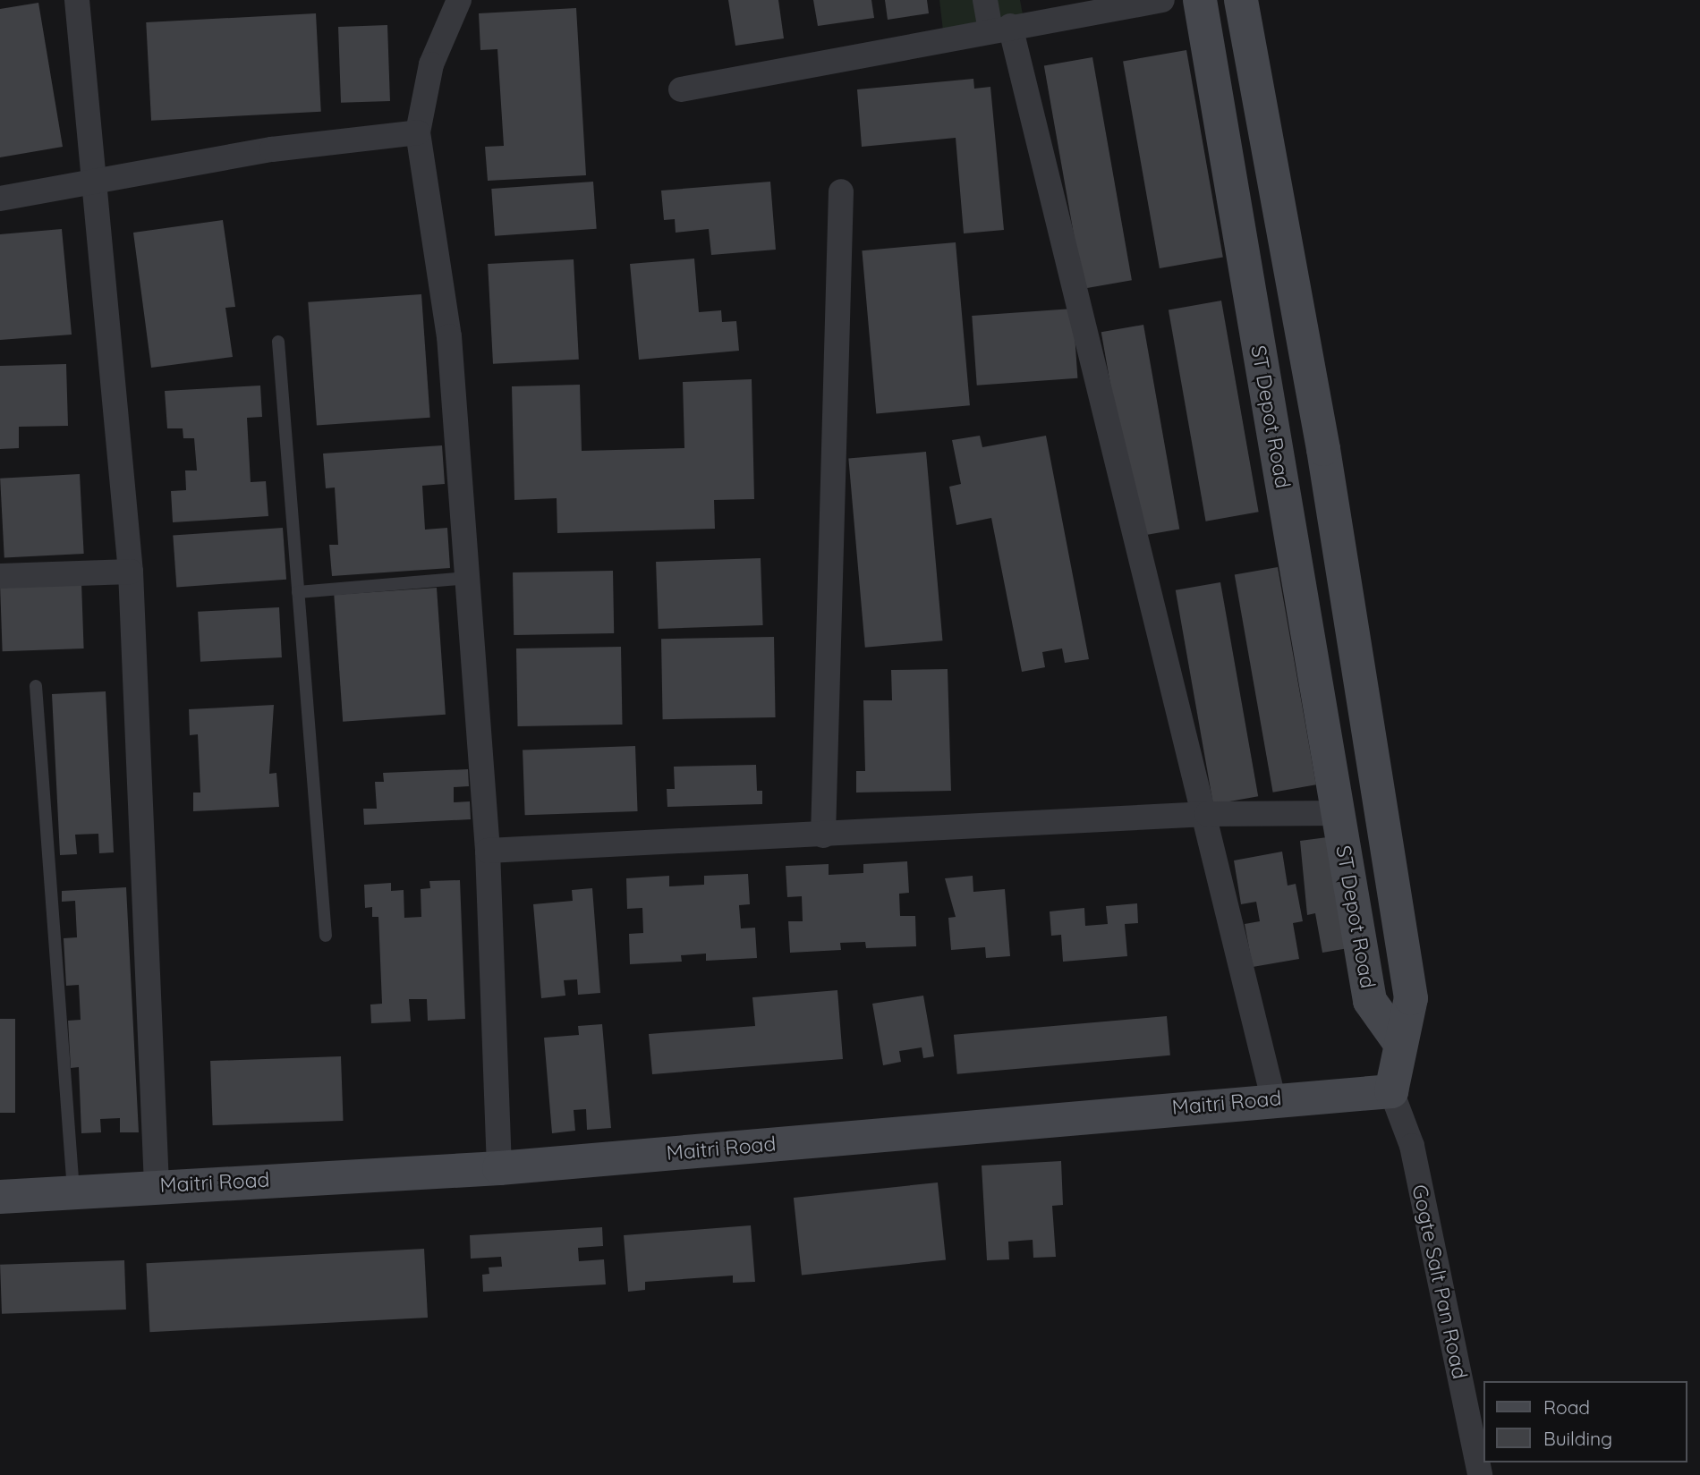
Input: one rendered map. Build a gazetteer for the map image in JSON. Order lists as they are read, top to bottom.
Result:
{
  "streets": {
    "street": ["ST Depot Road", "Maitri Road", "Gogte Salt Pan Road"]
  },
  "crossings": [
    ["Maitri Road", "Gogte Salt Pan Road"]
  ],
  "legend": ["Road", "Building"]
}
